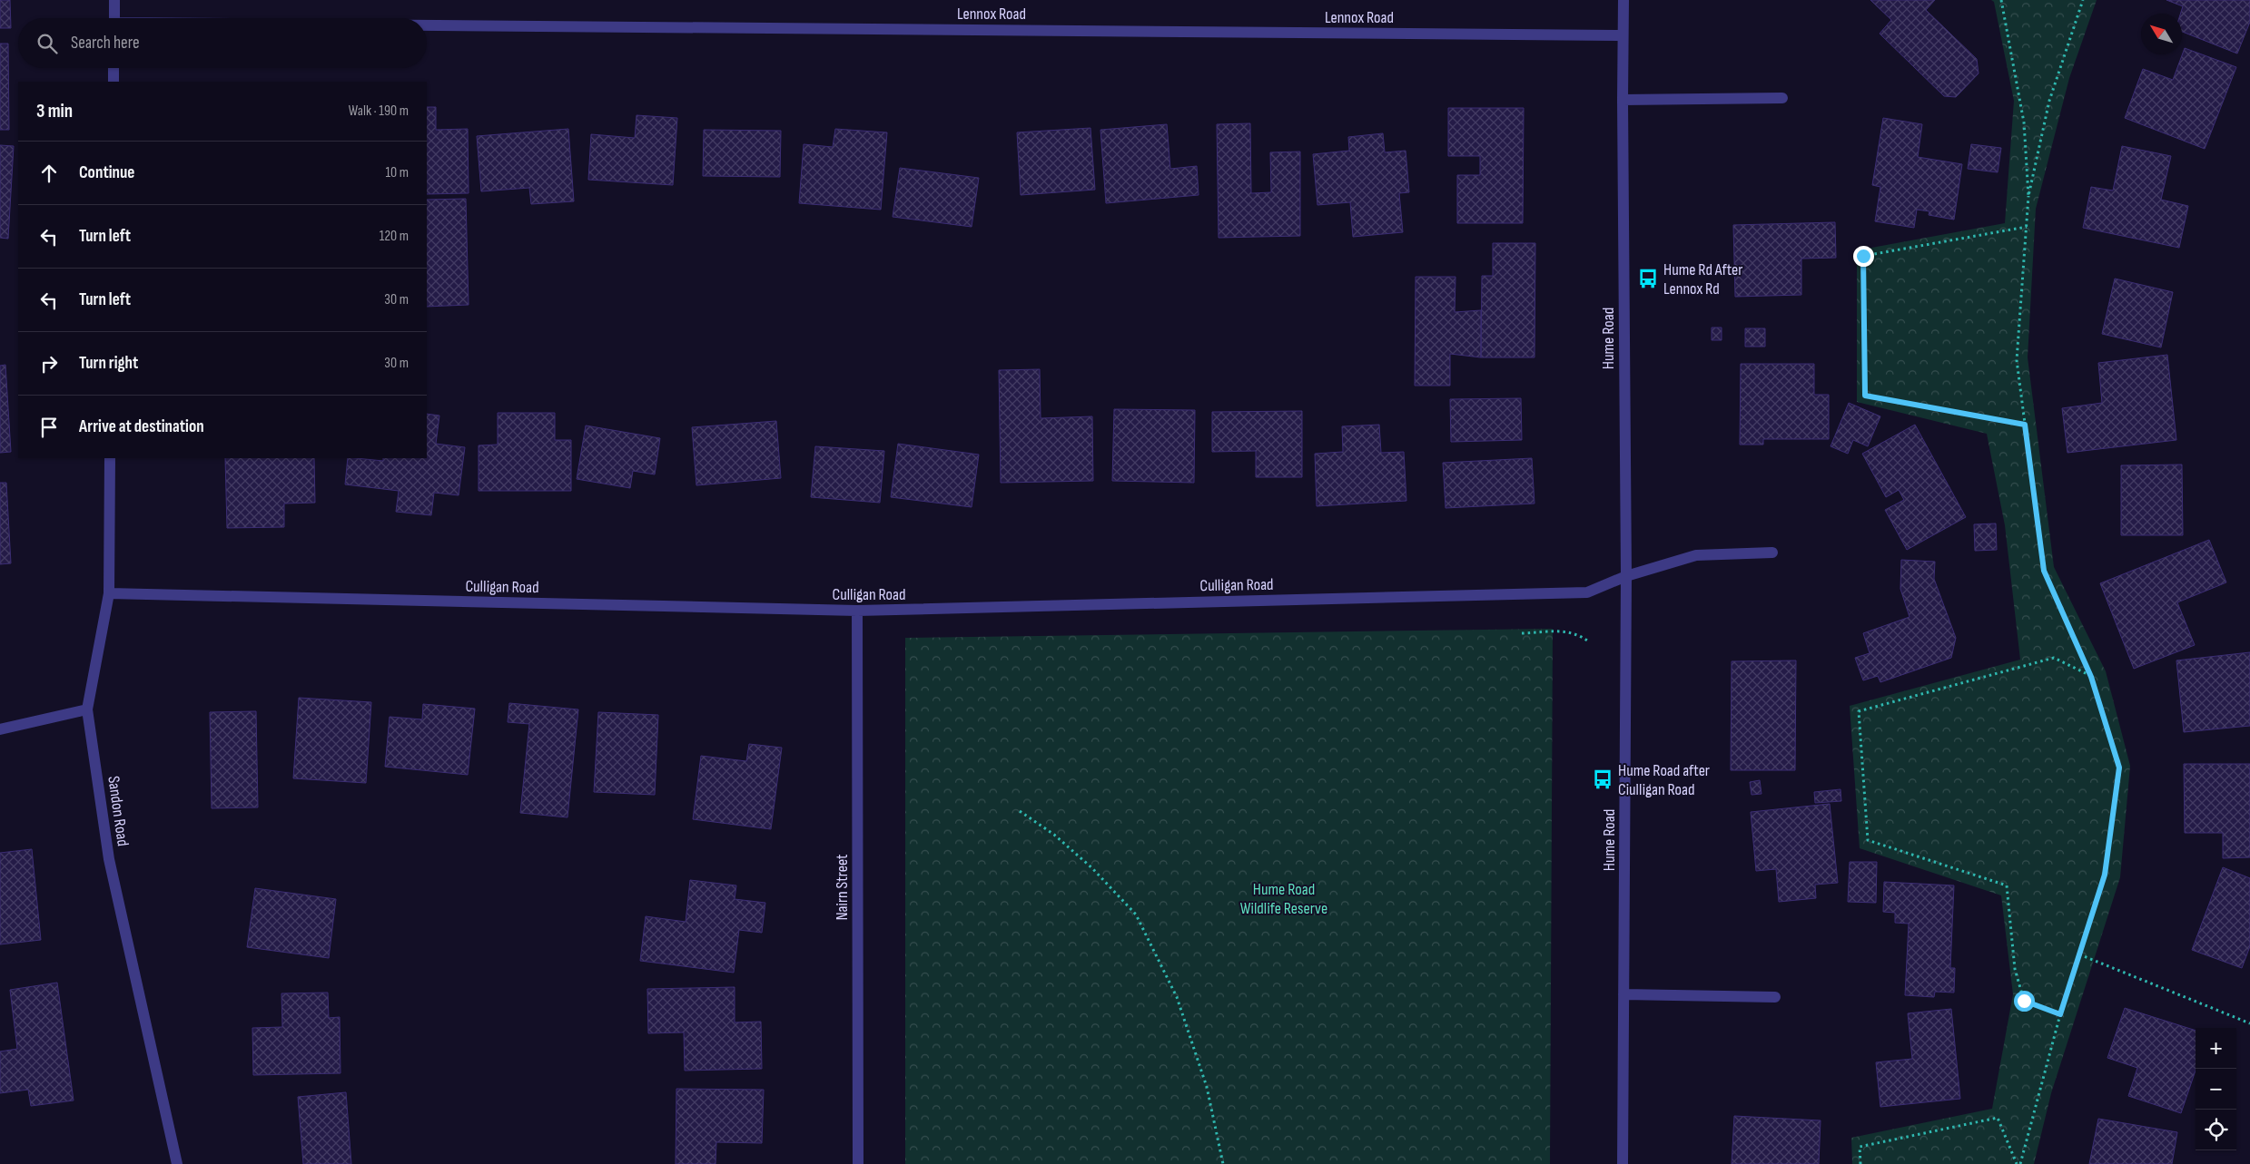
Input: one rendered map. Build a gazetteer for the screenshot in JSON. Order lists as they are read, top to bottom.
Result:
{
  "streets": {
    "street": [
      "Lennox Road",
      "Hume Road",
      "Culligan Road",
      "Sandon Road",
      "Nairn Street"
    ]
  },
  "crossings": [
    ["Lennox Road", "Hume Road"],
    ["Hume Road", "Culligan Road"],
    ["Culligan Road", "Sandon Road"],
    ["Culligan Road", "Nairn Street"]
  ],
  "parks": ["Hume Road Wildlife Reserve"],
  "places": {
    "bus stop": ["Hume Rd After Lennox Rd", "Hume Road after Ciulligan Road"]
  },
  "north": "top left",
  "page": {
    "search": "Search here",
    "heading": ["3 min", "Walk · 190 m"],
    "list": [
      ["Continue", "10 m"],
      ["Turn left", "120 m"],
      ["Turn left", "30 m"],
      ["Turn right", "30 m"],
      "Arrive at destination"
    ],
    "map_buttons": ["+", "−"]
  }
}
